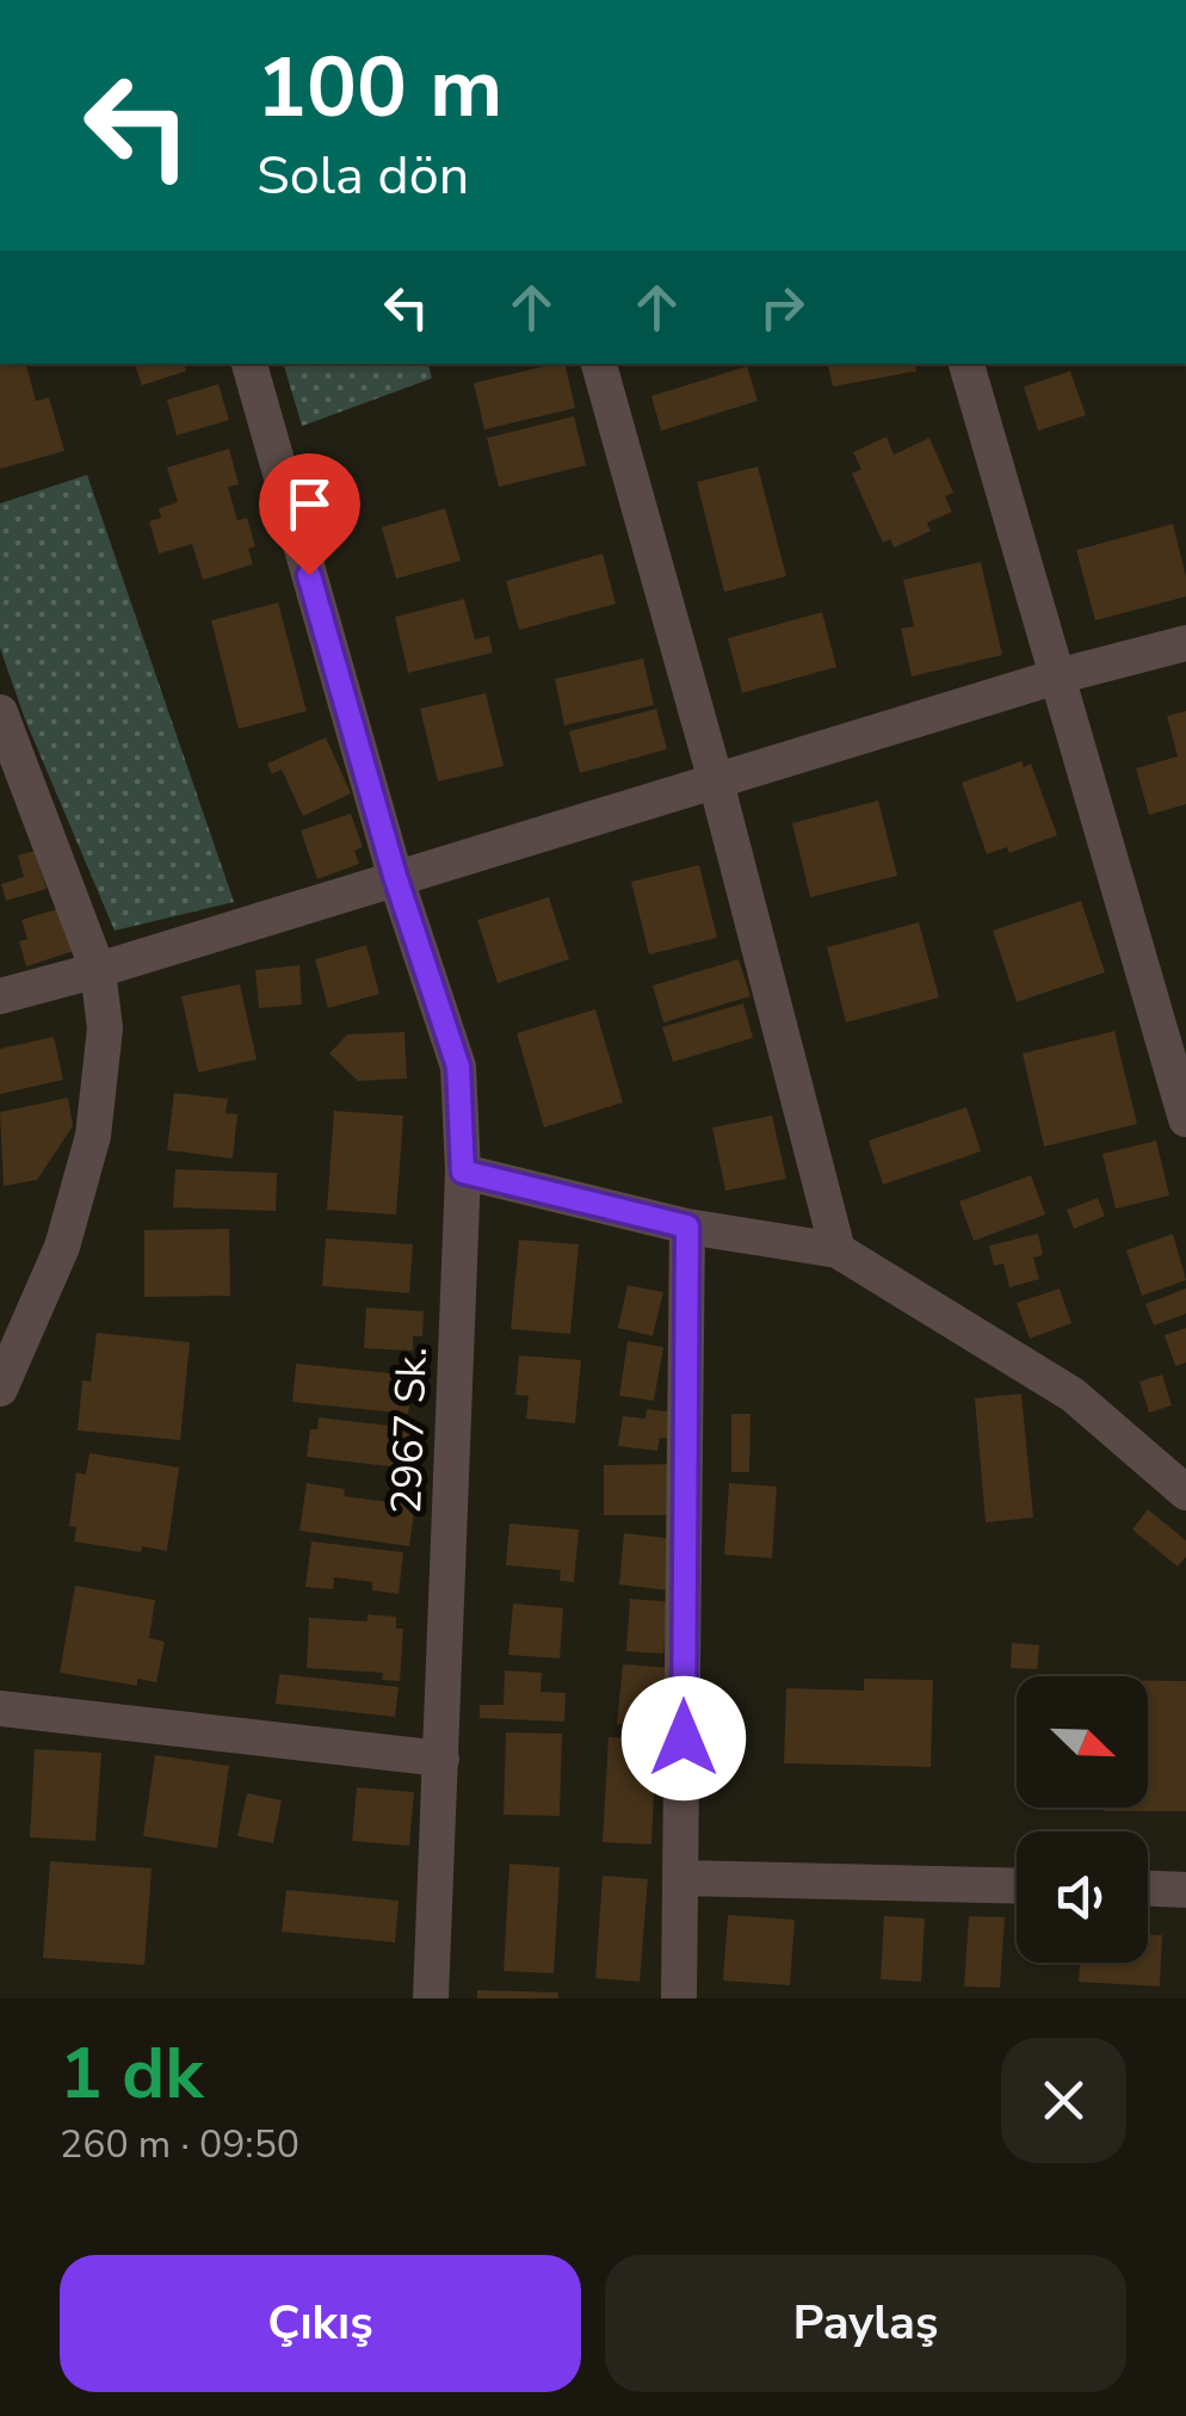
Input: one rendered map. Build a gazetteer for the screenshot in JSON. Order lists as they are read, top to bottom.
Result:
{
  "streets": {
    "street": ["2967 Sk."]
  },
  "north": "bottom right",
  "page": {
    "turn": ["100 m", "Sola dön"],
    "heading": ["1 dk", "260 m · 09:50"],
    "buttons": ["Çıkış", "Paylaş"]
  }
}
